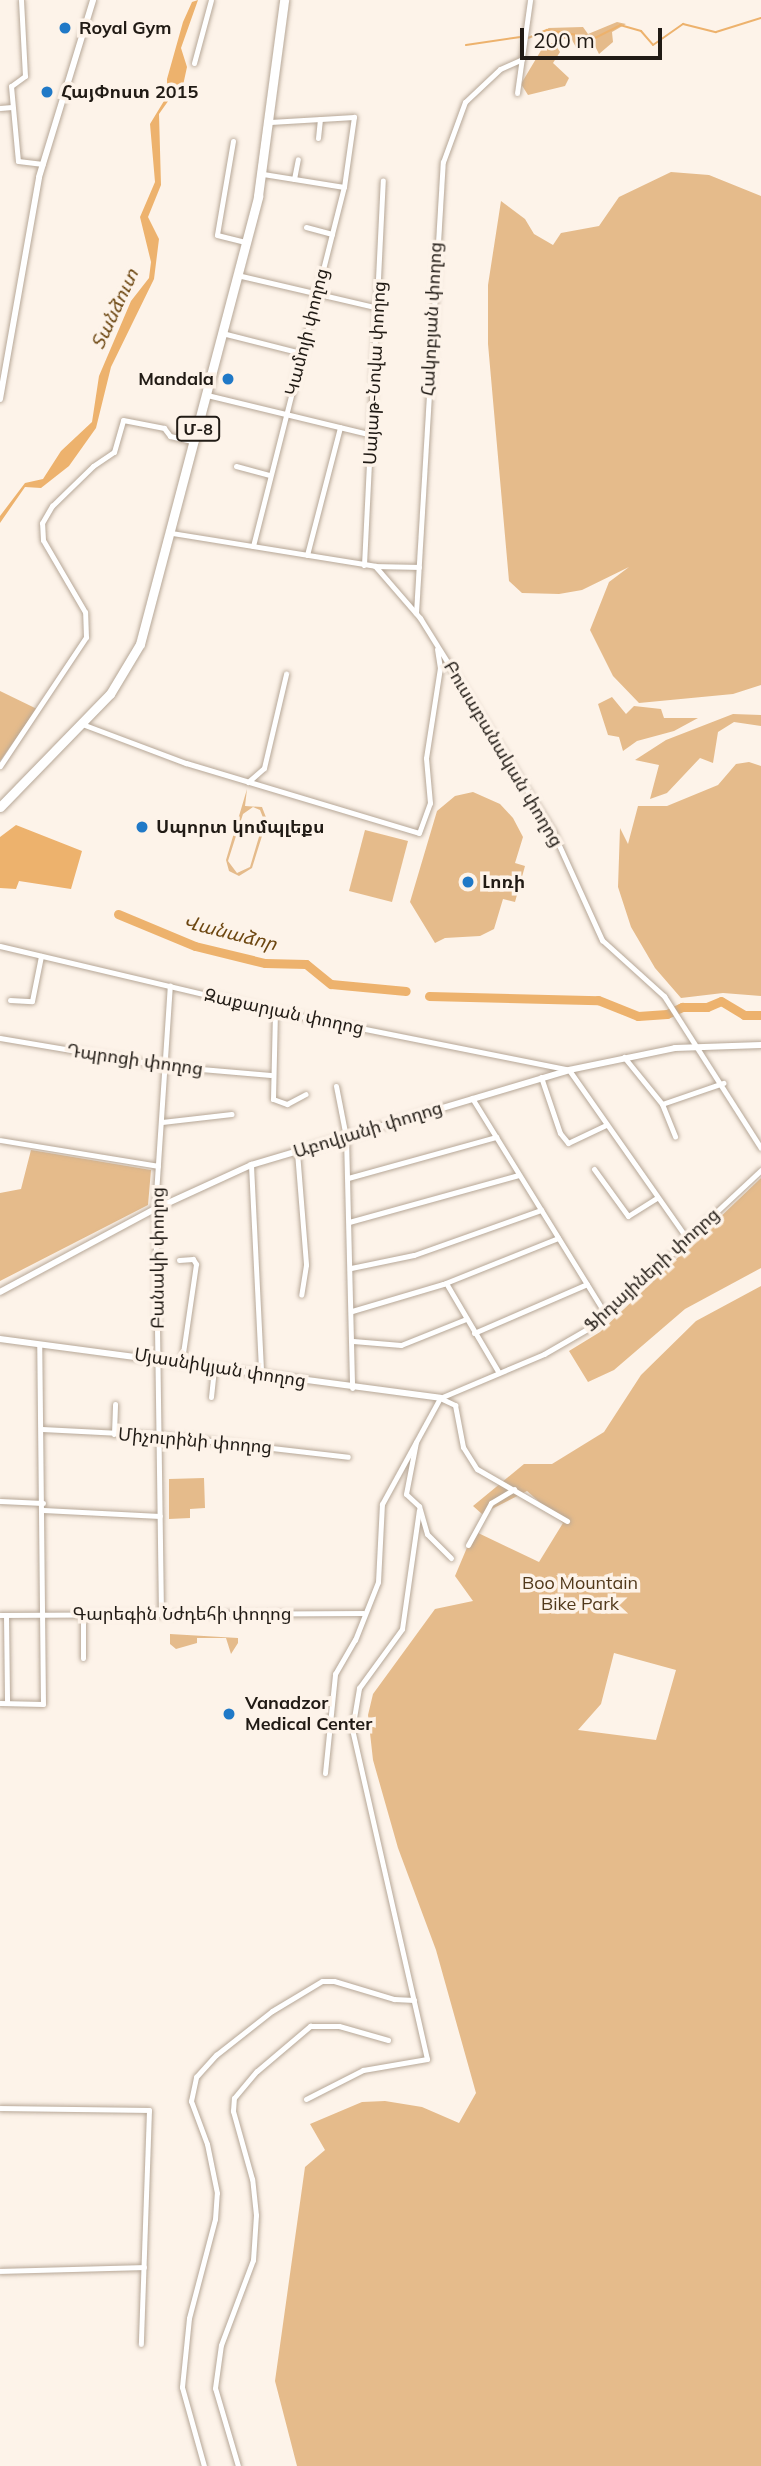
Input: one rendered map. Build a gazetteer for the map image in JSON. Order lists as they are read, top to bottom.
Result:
{
  "streets": {
    "highway": ["Մ-8"],
    "street": [
      "Հակոբյան փողոց",
      "Կամոյի փողոց",
      "Սայաթ-Նովա փողոց",
      "Բուսաբանական փողոց",
      "Զաքարյան փողոց",
      "Դպրոցի փողոց",
      "Աբովյանի փողոց",
      "Բանակի փողոց",
      "Ֆիդայիների փողոց",
      "Մյասնիկյան փողոց",
      "Միչուրինի փողոց",
      "Գարեգին Նժդեհի փողոց"
    ]
  },
  "crossings": [
    ["Հակոբյան փողոց", "Բուսաբանական փողոց"],
    ["Բուսաբանական փողոց", "Աբովյանի փողոց"],
    ["Զաքարյան փողոց", "Աբովյանի փողոց"],
    ["Զաքարյան փողոց", "Բանակի փողոց"],
    ["Դպրոցի փողոց", "Բանակի փողոց"],
    ["Աբովյանի փողոց", "Բանակի փողոց"],
    ["Բանակի փողոց", "Մյասնիկյան փողոց"],
    ["Բանակի փողոց", "Միչուրինի փողոց"],
    ["Բանակի փողոց", "Գարեգին Նժդեհի փողոց"],
    ["Ֆիդայիների փողոց", "Մյասնիկյան փողոց"]
  ],
  "water": ["Տանձուտ", "Վանաձոր"],
  "parks": ["Boo Mountain Bike Park"],
  "places": [
    "Royal Gym",
    "ՀայՓոստ 2015",
    "Mandala",
    "Սպորտ կոմպլեքս",
    "Լոռի",
    "Vanadzor Medical Center"
  ],
  "scale_bar": "200 m"
}
